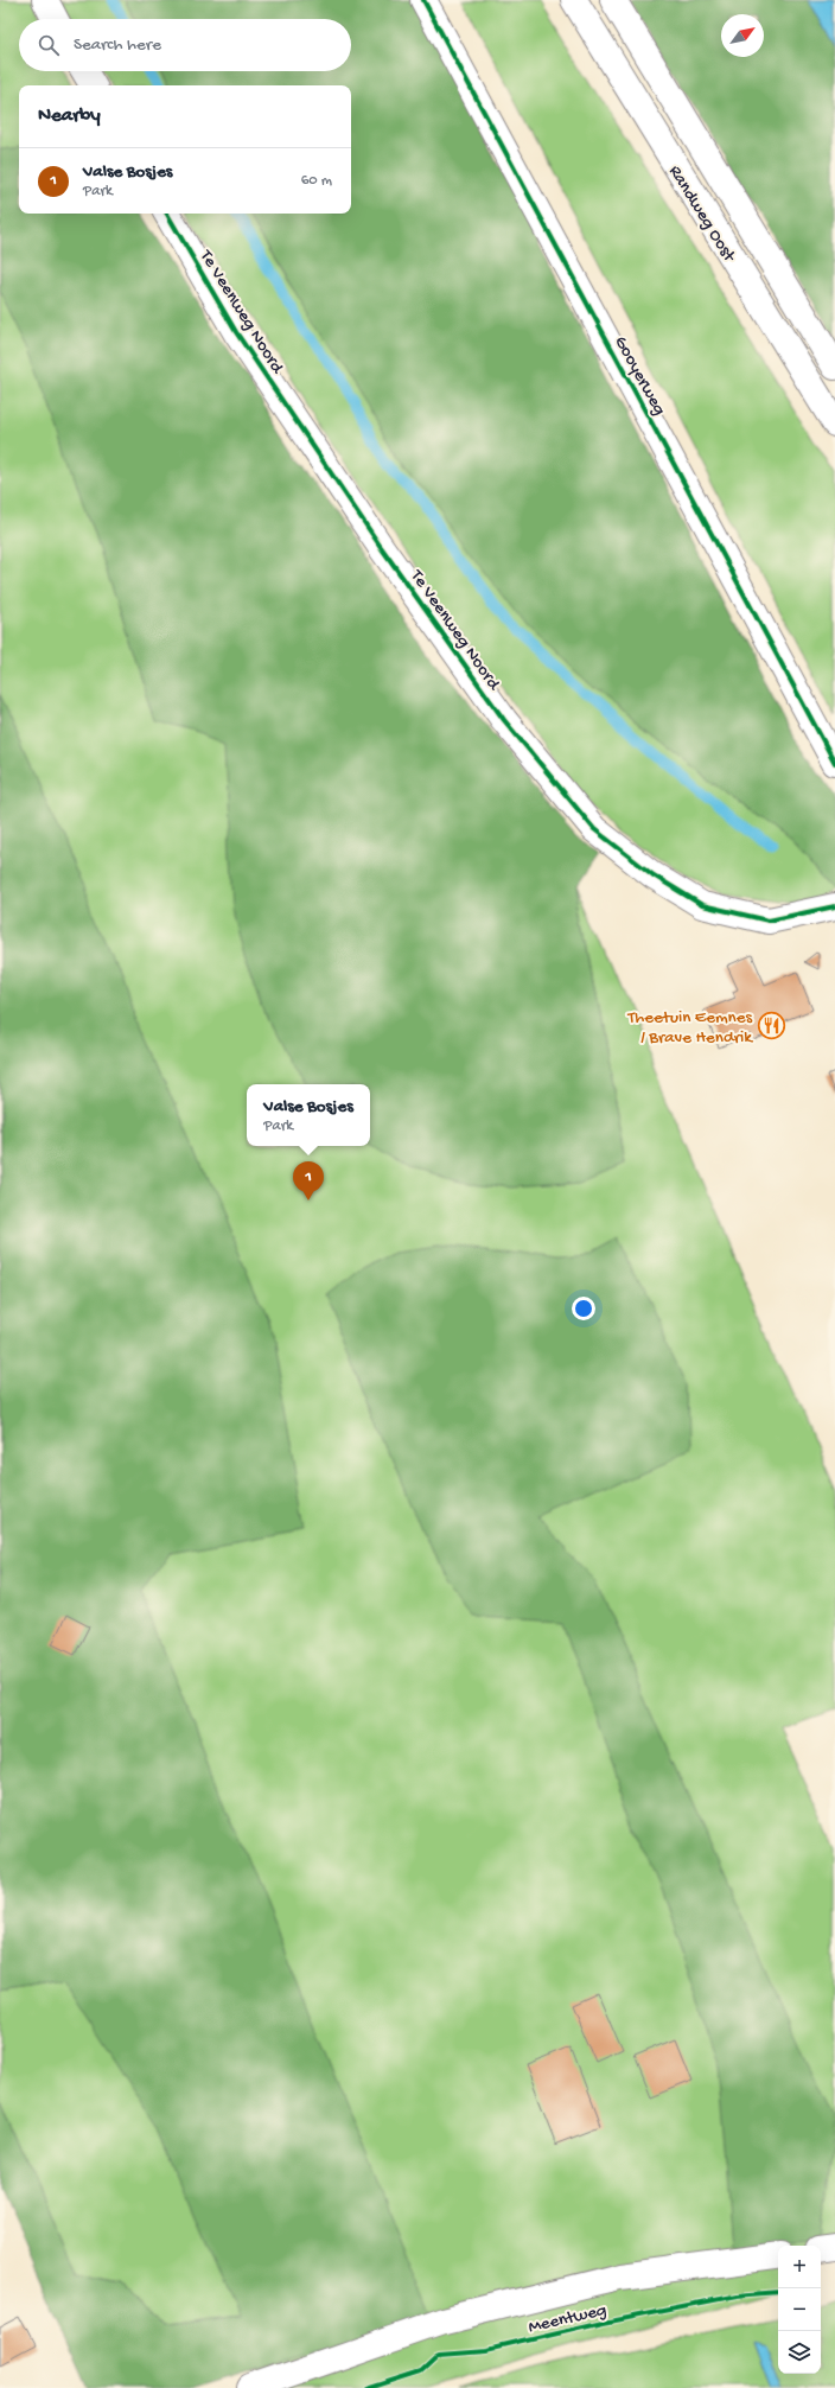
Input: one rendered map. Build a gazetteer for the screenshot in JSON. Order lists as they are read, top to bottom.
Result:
{
  "streets": {
    "street": [
      "Randweg Oost",
      "Te Veenweg Noord",
      "Gooyerweg",
      "Meentweg"
    ]
  },
  "places": {
    "restaurant": ["Theetuin Eemnes / Brave Hendrik"]
  },
  "north": "top right",
  "page": {
    "search": "Search here",
    "heading": "Nearby",
    "list": [
      {
        "mark": "1",
        "name": "Valse Bosjes",
        "note": "Park",
        "value": "60 m"
      }
    ],
    "popup": ["Valse Bosjes", "Park"],
    "pins": "1",
    "map_buttons": ["+", "−"]
  }
}
